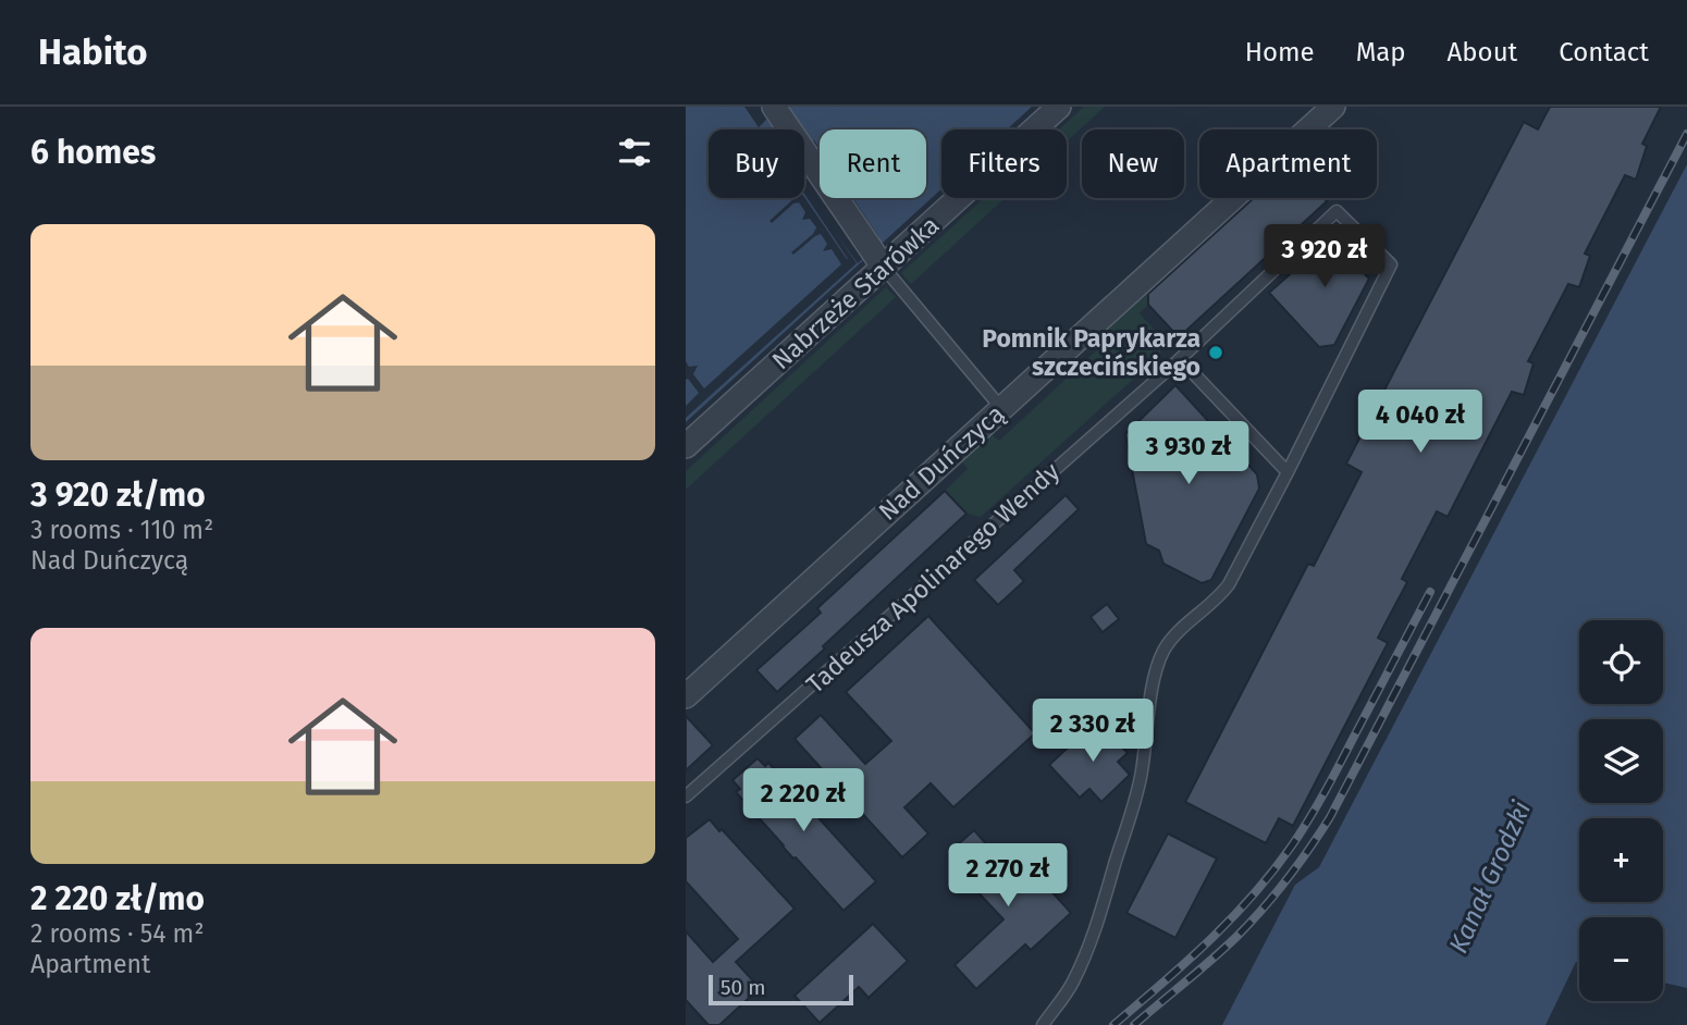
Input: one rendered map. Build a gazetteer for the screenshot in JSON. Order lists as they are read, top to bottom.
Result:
{
  "streets": {
    "street": ["Nabrzeże Starówka", "Nad Duńczycą"],
    "lane": ["Tadeusza Apolinarego Wendy"]
  },
  "water": ["Kanał Grodzki"],
  "places": ["Pomnik Paprykarza szczecińskiego"],
  "scale_bar": "50 m",
  "page": {
    "header": "Habito",
    "nav": [
      "Home",
      "Map",
      "About",
      "Contact"
    ],
    "heading": "6 homes",
    "chip": [
      "Buy",
      "Rent",
      "Filters",
      "New",
      "Apartment"
    ],
    "list": [
      {
        "name": "3 920 zł/mo",
        "note": "3 rooms · 110 m² · Nad Duńczycą"
      },
      {
        "name": "2 220 zł/mo",
        "note": "2 rooms · 54 m² · Apartment"
      }
    ],
    "price": [
      "3 920 zł",
      "4 040 zł",
      "3 930 zł",
      "2 330 zł",
      "2 220 zł",
      "2 270 zł"
    ],
    "map_buttons": ["+", "−"],
    "scale": "50 m"
  }
}
